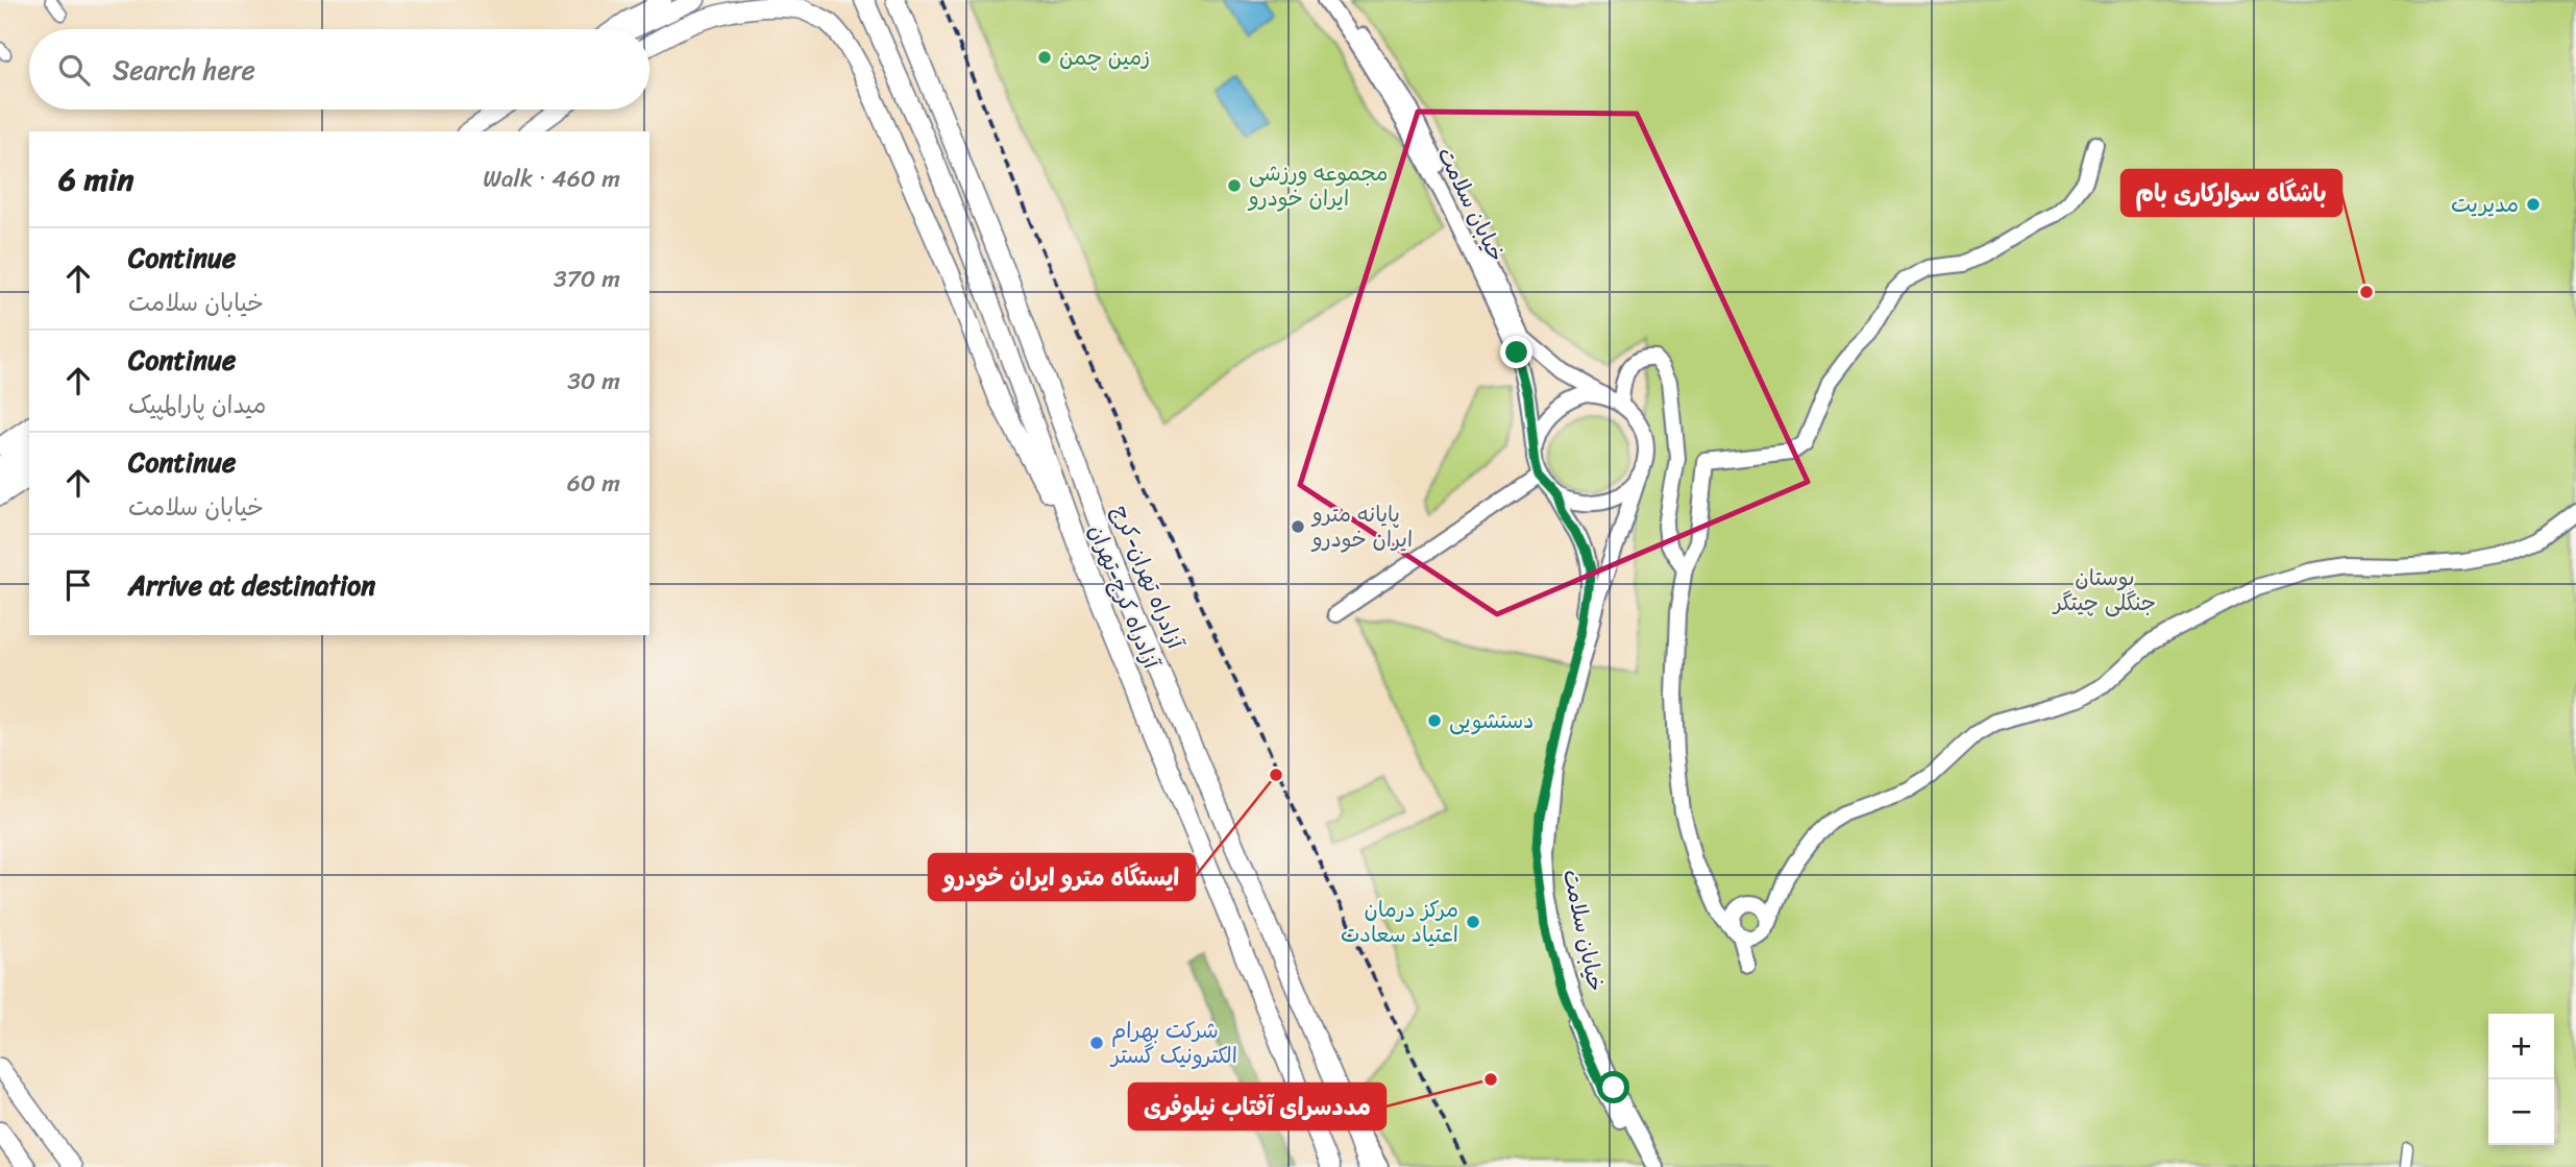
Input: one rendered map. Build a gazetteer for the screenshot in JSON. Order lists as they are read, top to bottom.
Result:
{
  "streets": {
    "highway": ["آزادراه تهران-کرج", "آزادراه کرج-تهران"],
    "main road": ["خیابان سلامت"]
  },
  "parks": ["بوستان جنگلی چیتگر"],
  "places": [
    "زمین چمن",
    "مجموعه ورزشی ایران خودرو",
    "مدیریت",
    "باشگاه سوارکاری بام",
    "پایانه مترو ایران خودرو",
    "دستشویی",
    "ایستگاه مترو ایران خودرو",
    "مرکز درمان اعتیاد سعادت",
    "شرکت بهرام الکترونیک گستر",
    "مددسرای آفتاب نیلوفری"
  ],
  "page": {
    "search": "Search here",
    "heading": ["6 min", "Walk · 460 m"],
    "list": [
      ["Continue", "خیابان سلامت", "370 m"],
      ["Continue", "میدان پارالمپیک", "30 m"],
      ["Continue", "خیابان سلامت", "60 m"],
      "Arrive at destination"
    ],
    "map_buttons": ["+", "−"]
  }
}
